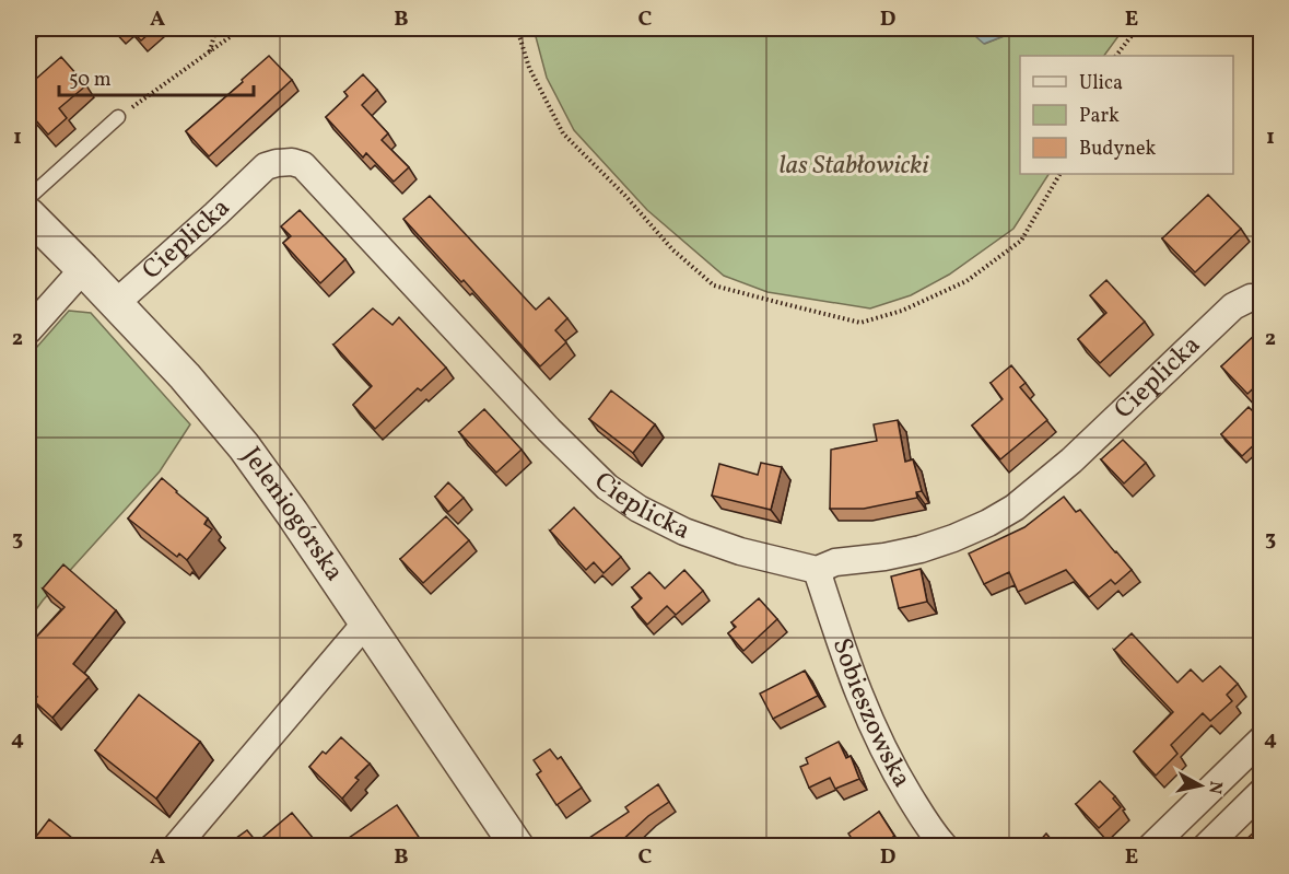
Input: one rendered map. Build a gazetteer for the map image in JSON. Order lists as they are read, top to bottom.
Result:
{
  "streets": {
    "street": ["Cieplicka", "Jeleniogórska", "Sobieszowska"]
  },
  "crossings": [
    ["Cieplicka", "Jeleniogórska"],
    ["Cieplicka", "Sobieszowska"]
  ],
  "parks": ["las Stabłowicki"],
  "legend": ["Ulica", "Park", "Budynek"],
  "scale_bar": "50 m",
  "north": "right",
  "grid": {
    "columns": [
      "A",
      "B",
      "C",
      "D",
      "E"
    ],
    "rows": [
      "1",
      "2",
      "3",
      "4"
    ]
  }
}
